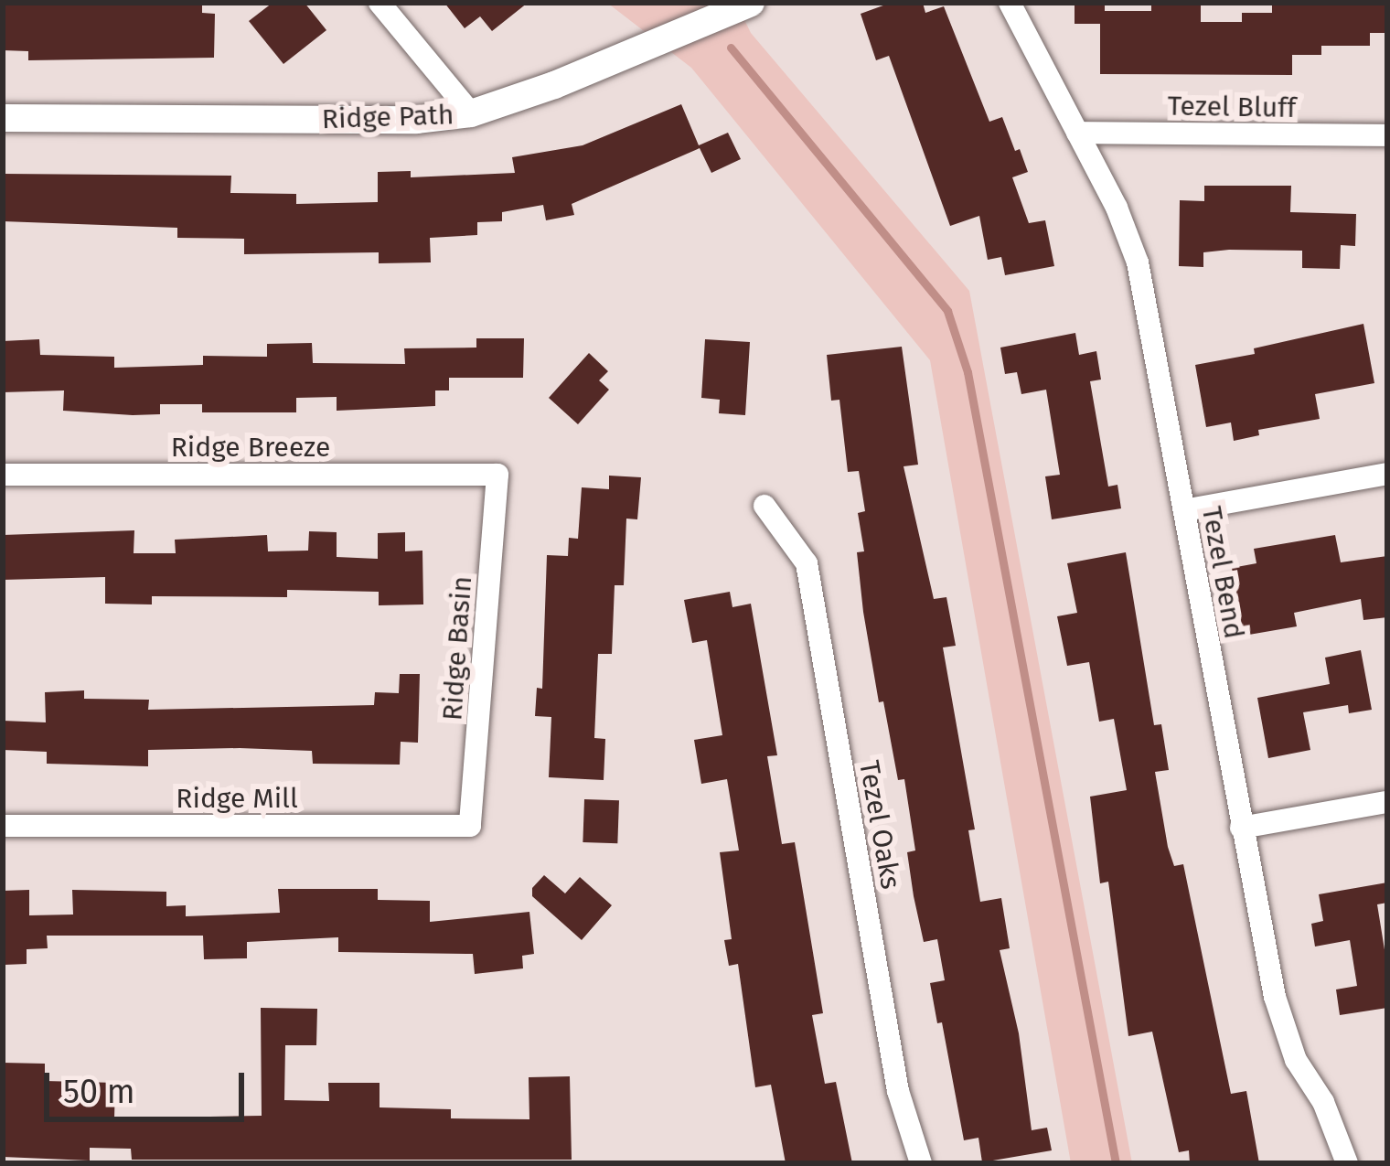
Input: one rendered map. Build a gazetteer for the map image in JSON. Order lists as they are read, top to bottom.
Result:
{
  "streets": {
    "street": [
      "Tezel Bluff",
      "Ridge Path",
      "Ridge Breeze",
      "Tezel Bend",
      "Ridge Basin",
      "Ridge Mill",
      "Tezel Oaks"
    ]
  },
  "crossings": [
    ["Tezel Bluff", "Tezel Bend"],
    ["Ridge Breeze", "Ridge Basin"],
    ["Ridge Basin", "Ridge Mill"]
  ],
  "scale_bar": "50 m"
}
